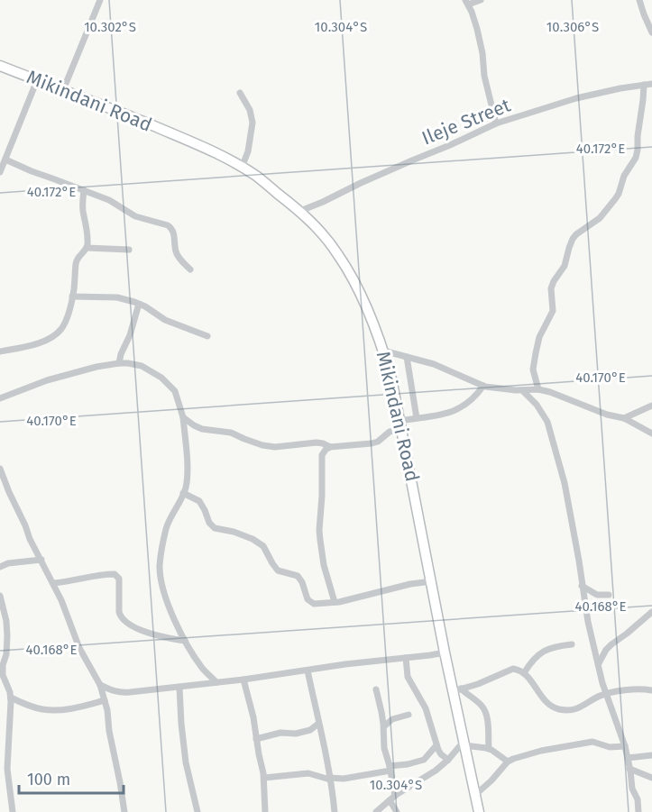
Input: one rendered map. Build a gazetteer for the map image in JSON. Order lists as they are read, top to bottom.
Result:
{
  "streets": {
    "highway": ["Mikindani Road"],
    "street": ["Ileje Street"]
  },
  "crossings": [
    ["Mikindani Road", "Ileje Street"]
  ],
  "scale_bar": "100 m",
  "coordinates": [
    "10.302°S",
    "10.304°S",
    "10.306°S",
    "40.172°E",
    "40.170°E",
    "40.168°E"
  ]
}
